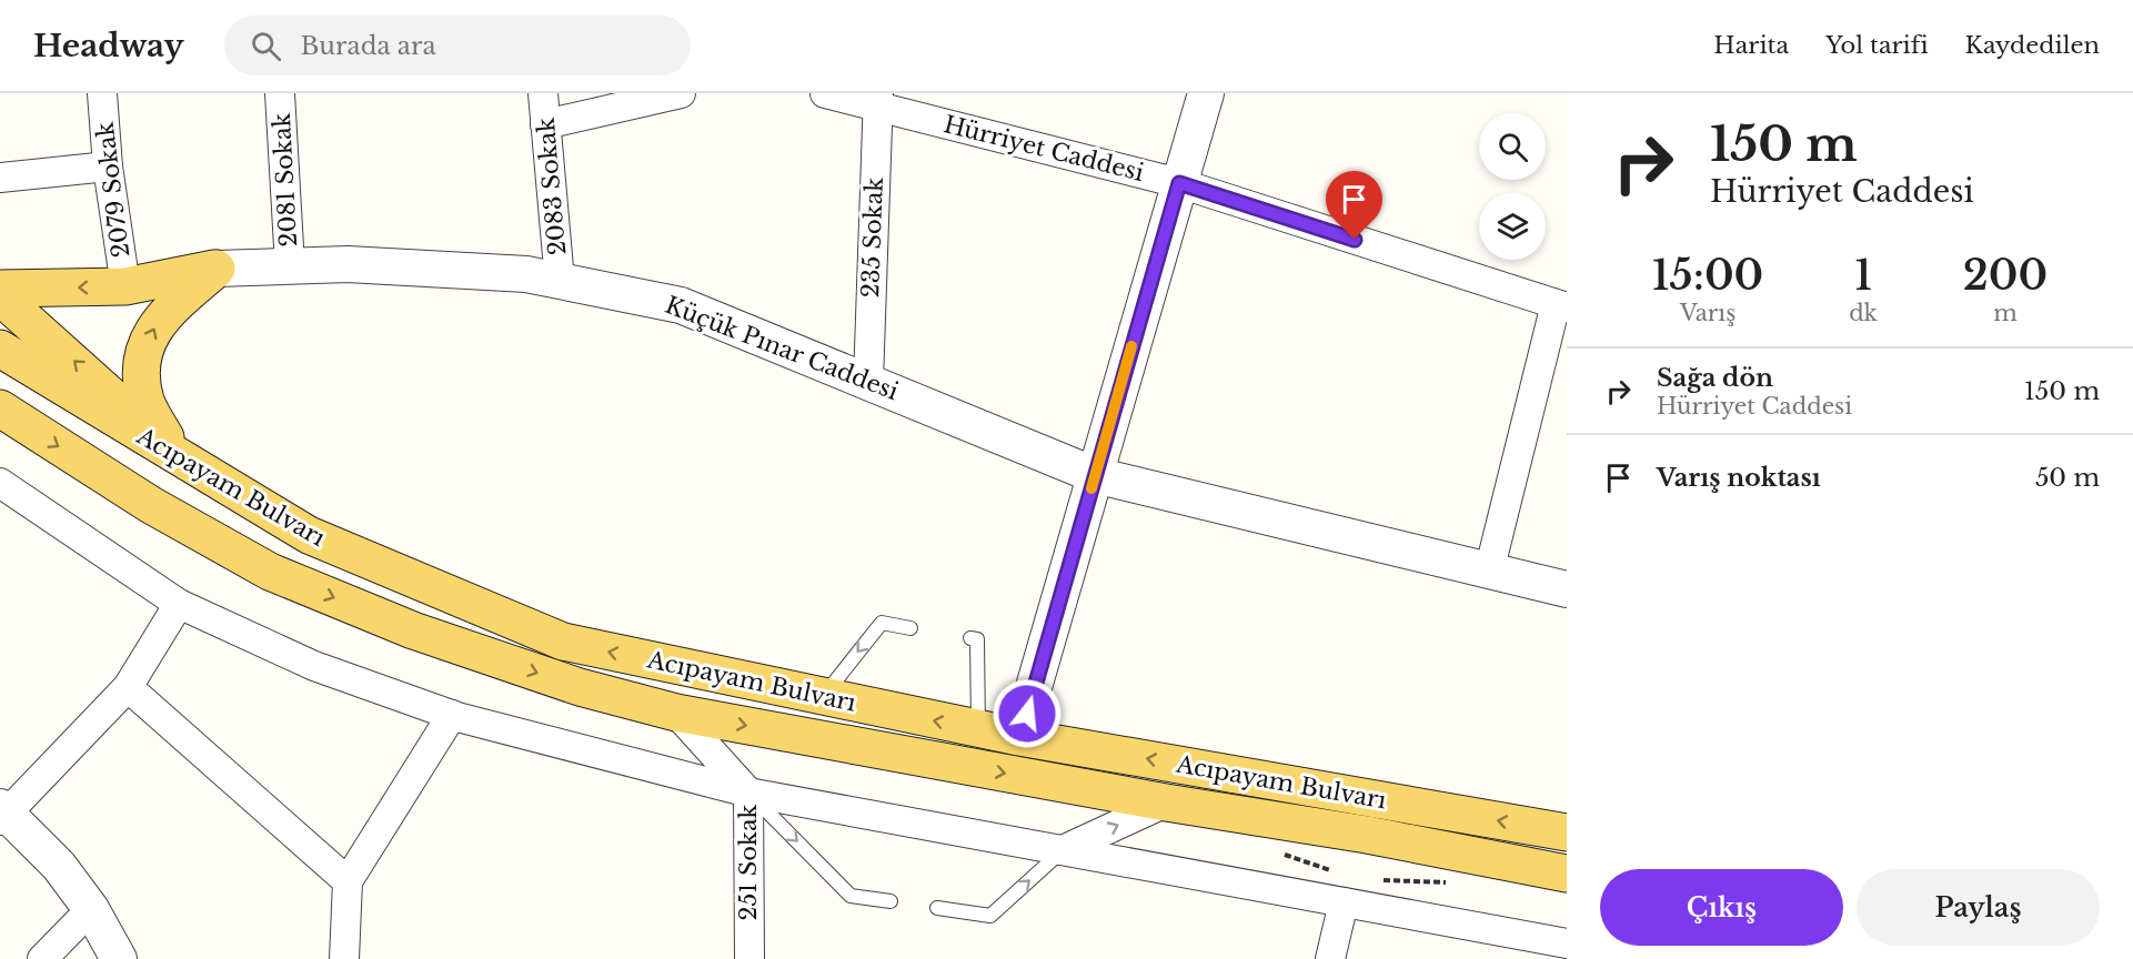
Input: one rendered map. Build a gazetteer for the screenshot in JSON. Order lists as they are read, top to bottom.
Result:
{
  "streets": {
    "main road": ["Acıpayam Bulvarı"],
    "street": [
      "Hürriyet Caddesi",
      "2081 Sokak",
      "2083 Sokak",
      "2079 Sokak",
      "235 Sokak",
      "Küçük Pınar Caddesi",
      "251 Sokak"
    ]
  },
  "crossings": [
    ["Hürriyet Caddesi", "235 Sokak"],
    ["2081 Sokak", "Küçük Pınar Caddesi"],
    ["2083 Sokak", "Küçük Pınar Caddesi"],
    ["235 Sokak", "Küçük Pınar Caddesi"],
    ["Acıpayam Bulvarı", "251 Sokak"]
  ],
  "page": {
    "header": "Headway",
    "search": "Burada ara",
    "nav": ["Harita", "Yol tarifi", "Kaydedilen"],
    "turn": ["150 m", "Hürriyet Caddesi"],
    "eta": [
      "15:00",
      "Varış",
      "1",
      "dk",
      "200",
      "m"
    ],
    "list": [
      {
        "name": "Sağa dön",
        "note": "Hürriyet Caddesi",
        "value": "150 m"
      },
      {
        "name": "Varış noktası",
        "value": "50 m"
      }
    ],
    "buttons": ["Çıkış", "Paylaş"]
  }
}
